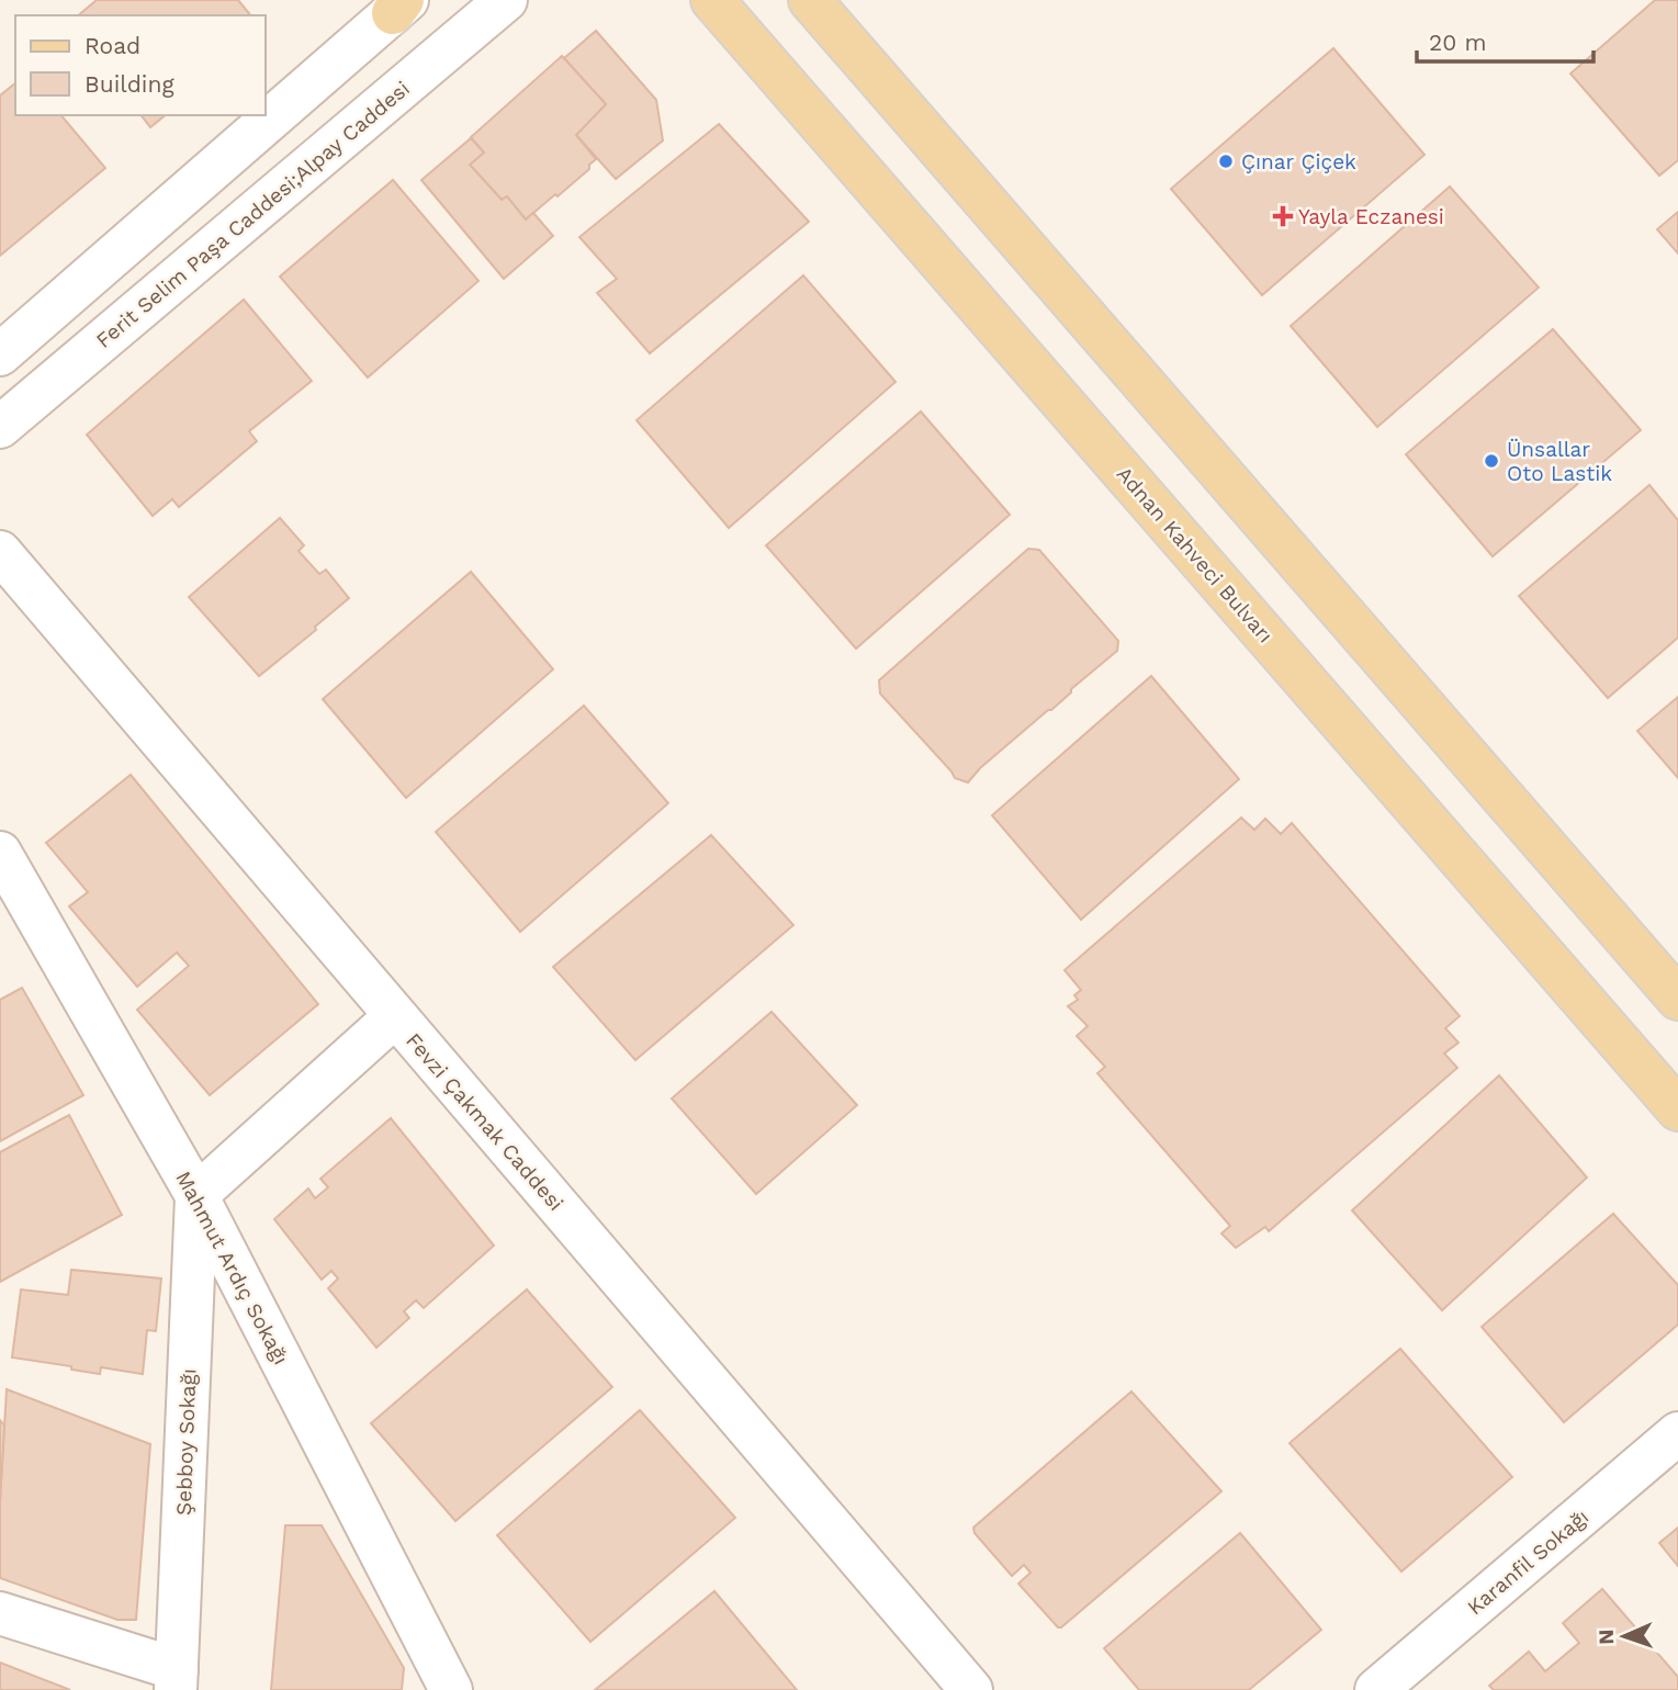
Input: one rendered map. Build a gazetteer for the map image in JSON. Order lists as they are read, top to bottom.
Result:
{
  "streets": {
    "main road": ["Adnan Kahveci Bulvarı"],
    "street": [
      "Ferit Selim Paşa Caddesi;Alpay Caddesi",
      "Fevzi Çakmak Caddesi",
      "Mahmut Ardıç Sokağı",
      "Şebboy Sokağı",
      "Karanfil Sokağı"
    ]
  },
  "crossings": [
    ["Mahmut Ardıç Sokağı", "Şebboy Sokağı"]
  ],
  "places": {
    "other": ["Çınar Çiçek", "Ünsallar Oto Lastik"],
    "health": ["Yayla Eczanesi"]
  },
  "legend": ["Road", "Building"],
  "scale_bar": "20 m",
  "north": "left"
}
